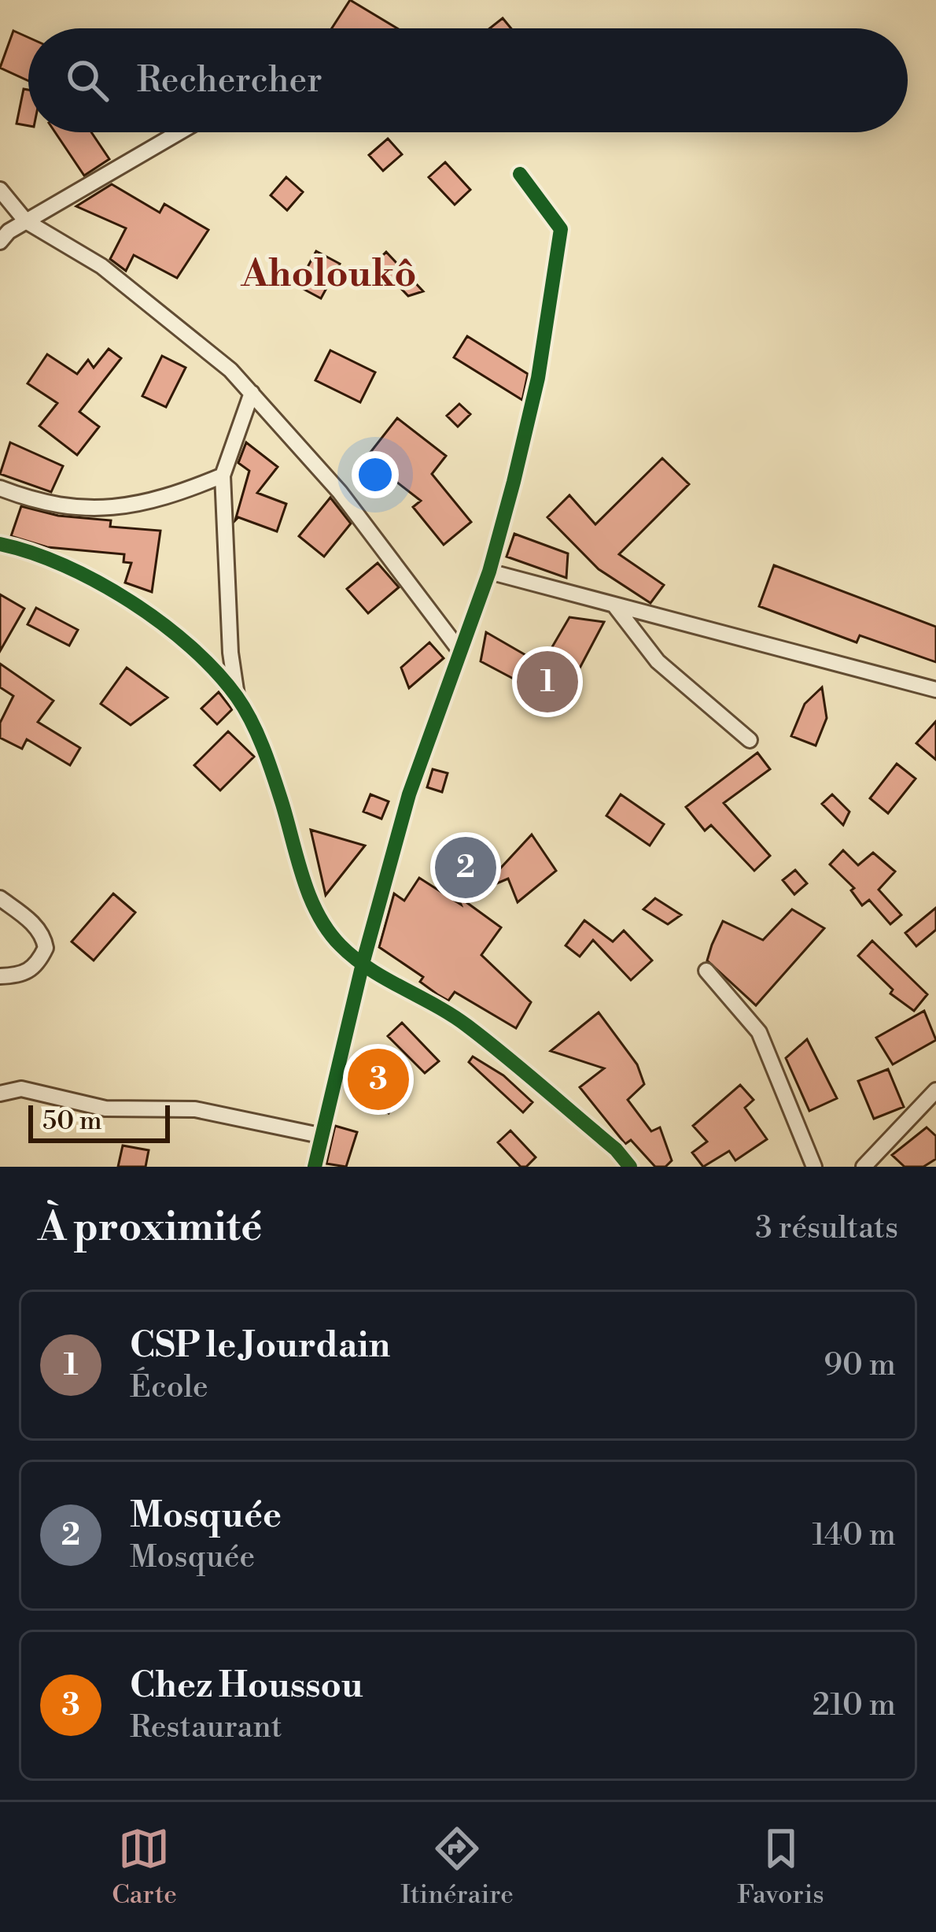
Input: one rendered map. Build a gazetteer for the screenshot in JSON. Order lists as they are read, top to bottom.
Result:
{
  "districts": ["Aholoukô"],
  "scale_bar": "50 m",
  "page": {
    "search": "Rechercher",
    "pins": ["1", "2", "3"],
    "scale": "50 m",
    "heading": ["À proximité", "3 résultats"],
    "list": [
      {
        "mark": "1",
        "name": "CSP le Jourdain",
        "note": "École",
        "value": "90 m"
      },
      {
        "mark": "2",
        "name": "Mosquée",
        "note": "Mosquée",
        "value": "140 m"
      },
      {
        "mark": "3",
        "name": "Chez Houssou",
        "note": "Restaurant",
        "value": "210 m"
      }
    ],
    "nav": ["Carte", "Itinéraire", "Favoris"]
  }
}
